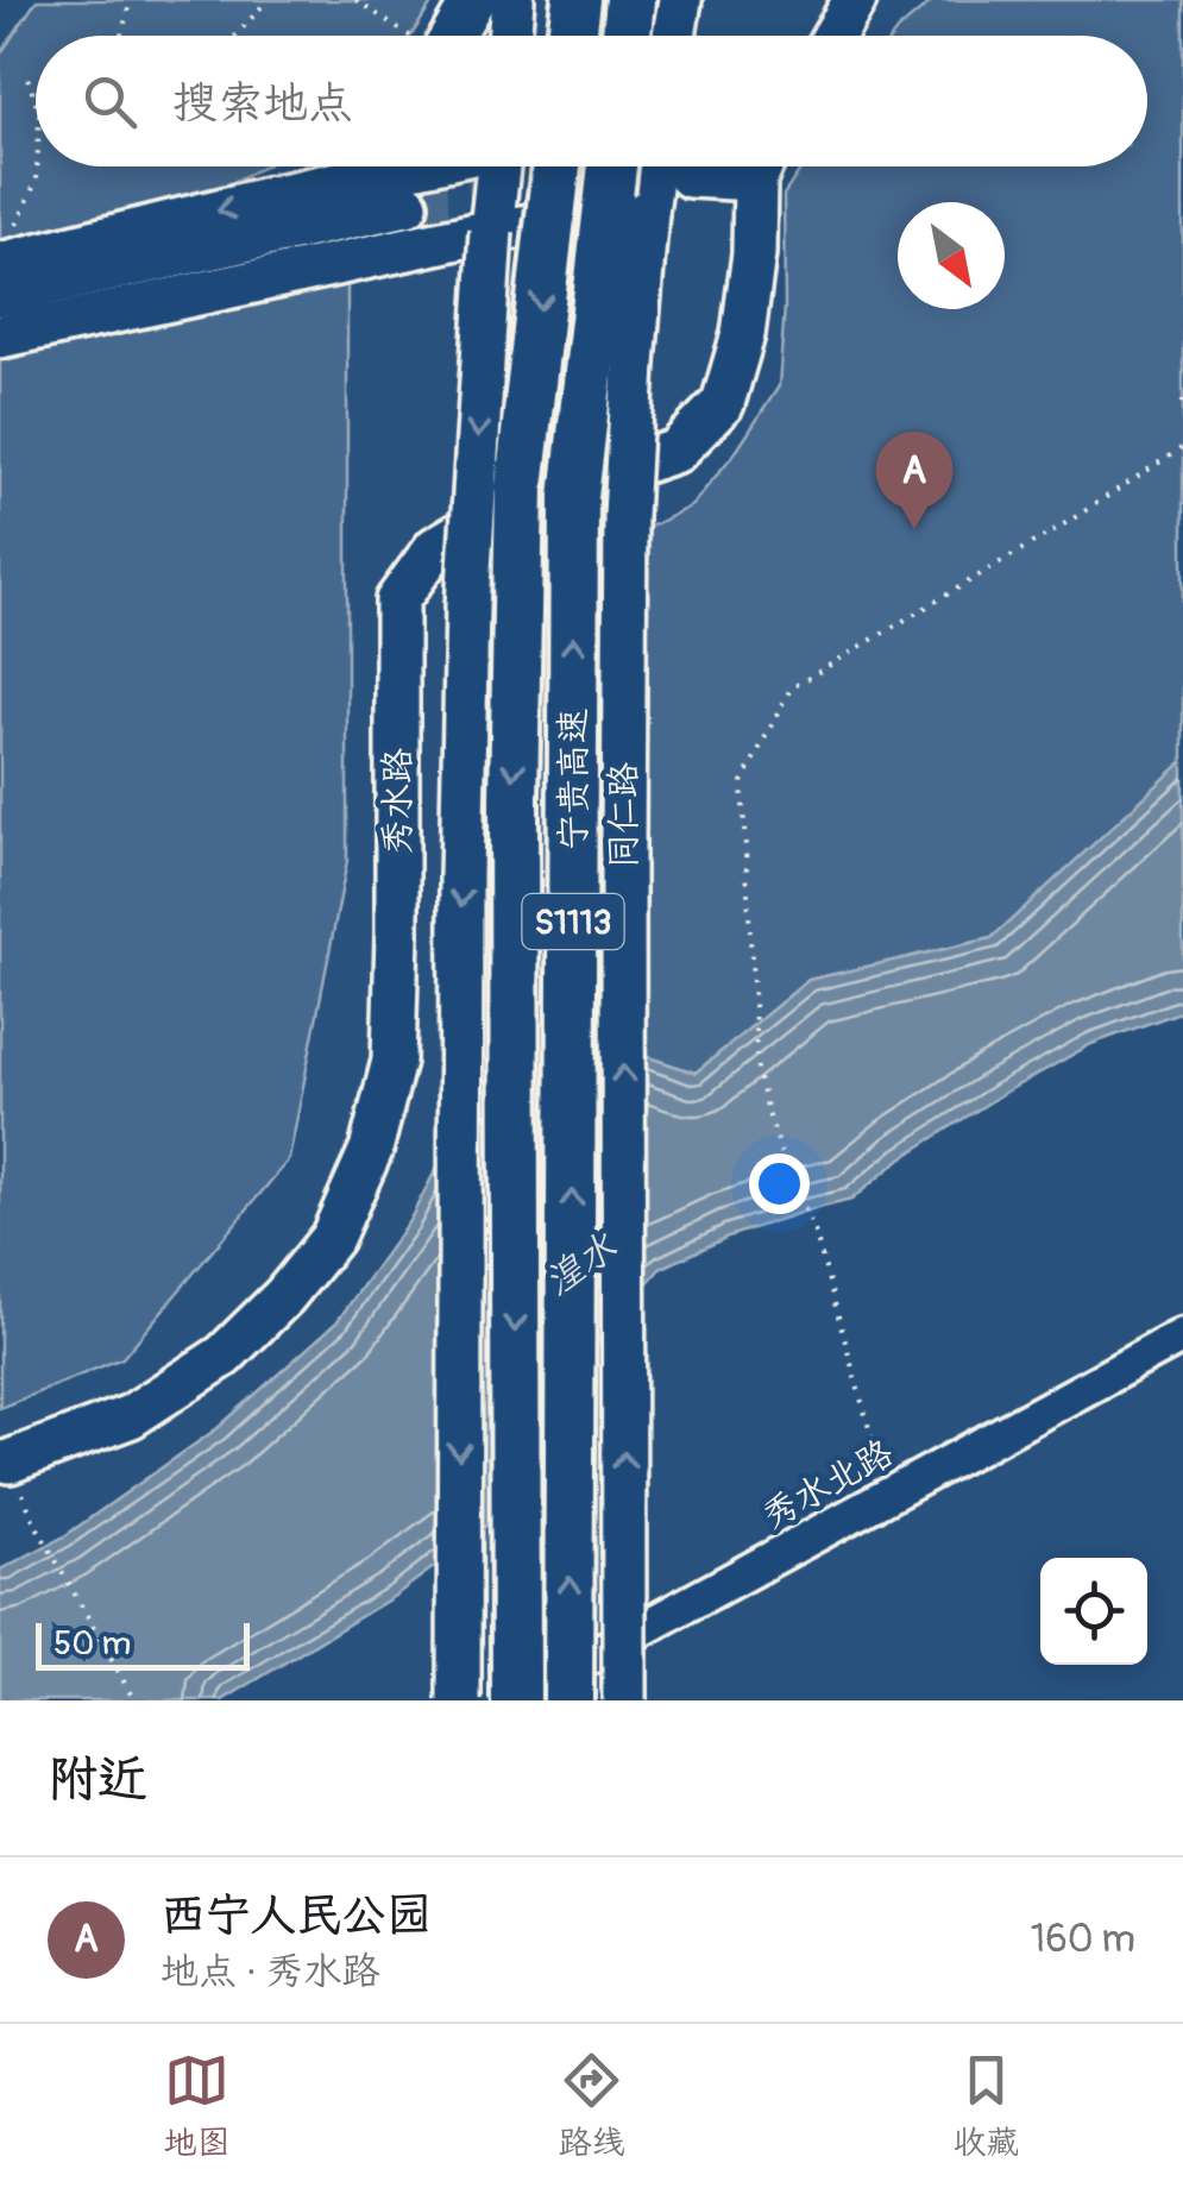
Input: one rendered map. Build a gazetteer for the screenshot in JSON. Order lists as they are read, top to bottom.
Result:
{
  "streets": {
    "highway": ["宁贵高速", "S1113"],
    "main road": ["秀水路", "同仁路"],
    "street": ["秀水北路"]
  },
  "crossings": [
    ["宁贵高速", "秀水北路"]
  ],
  "water": ["湟水"],
  "scale_bar": "50 m",
  "north": "bottom right",
  "page": {
    "search": "搜索地点",
    "pins": "A",
    "scale": "50 m",
    "heading": "附近",
    "list": [
      {
        "mark": "A",
        "name": "西宁人民公园",
        "note": "地点 · 秀水路",
        "value": "160 m"
      }
    ],
    "nav": ["地图", "路线", "收藏"]
  }
}
